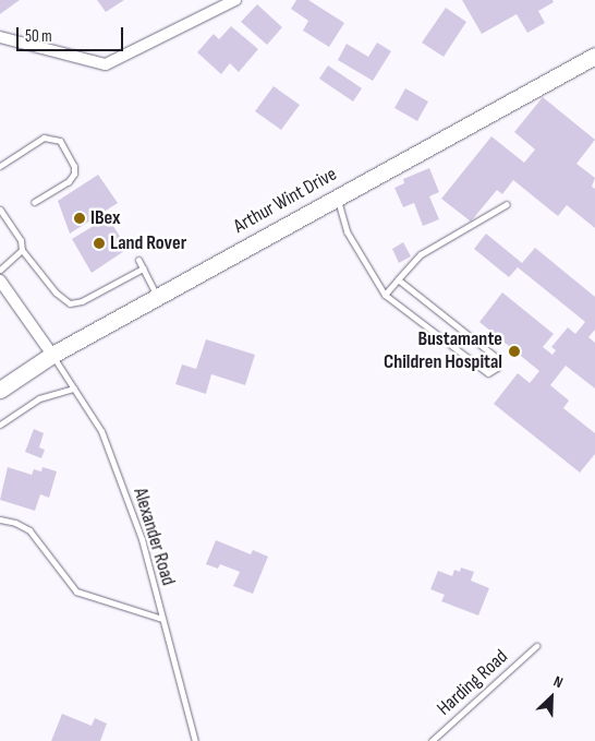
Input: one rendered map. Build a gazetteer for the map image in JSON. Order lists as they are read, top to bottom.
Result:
{
  "streets": {
    "main road": ["Arthur Wint Drive"],
    "lane": ["Alexander Road", "Harding Road"]
  },
  "crossings": [
    ["Arthur Wint Drive", "Alexander Road"]
  ],
  "places": ["IBex", "Land Rover", "Bustamante Children Hospital"],
  "scale_bar": "50 m",
  "north": "top right"
}
